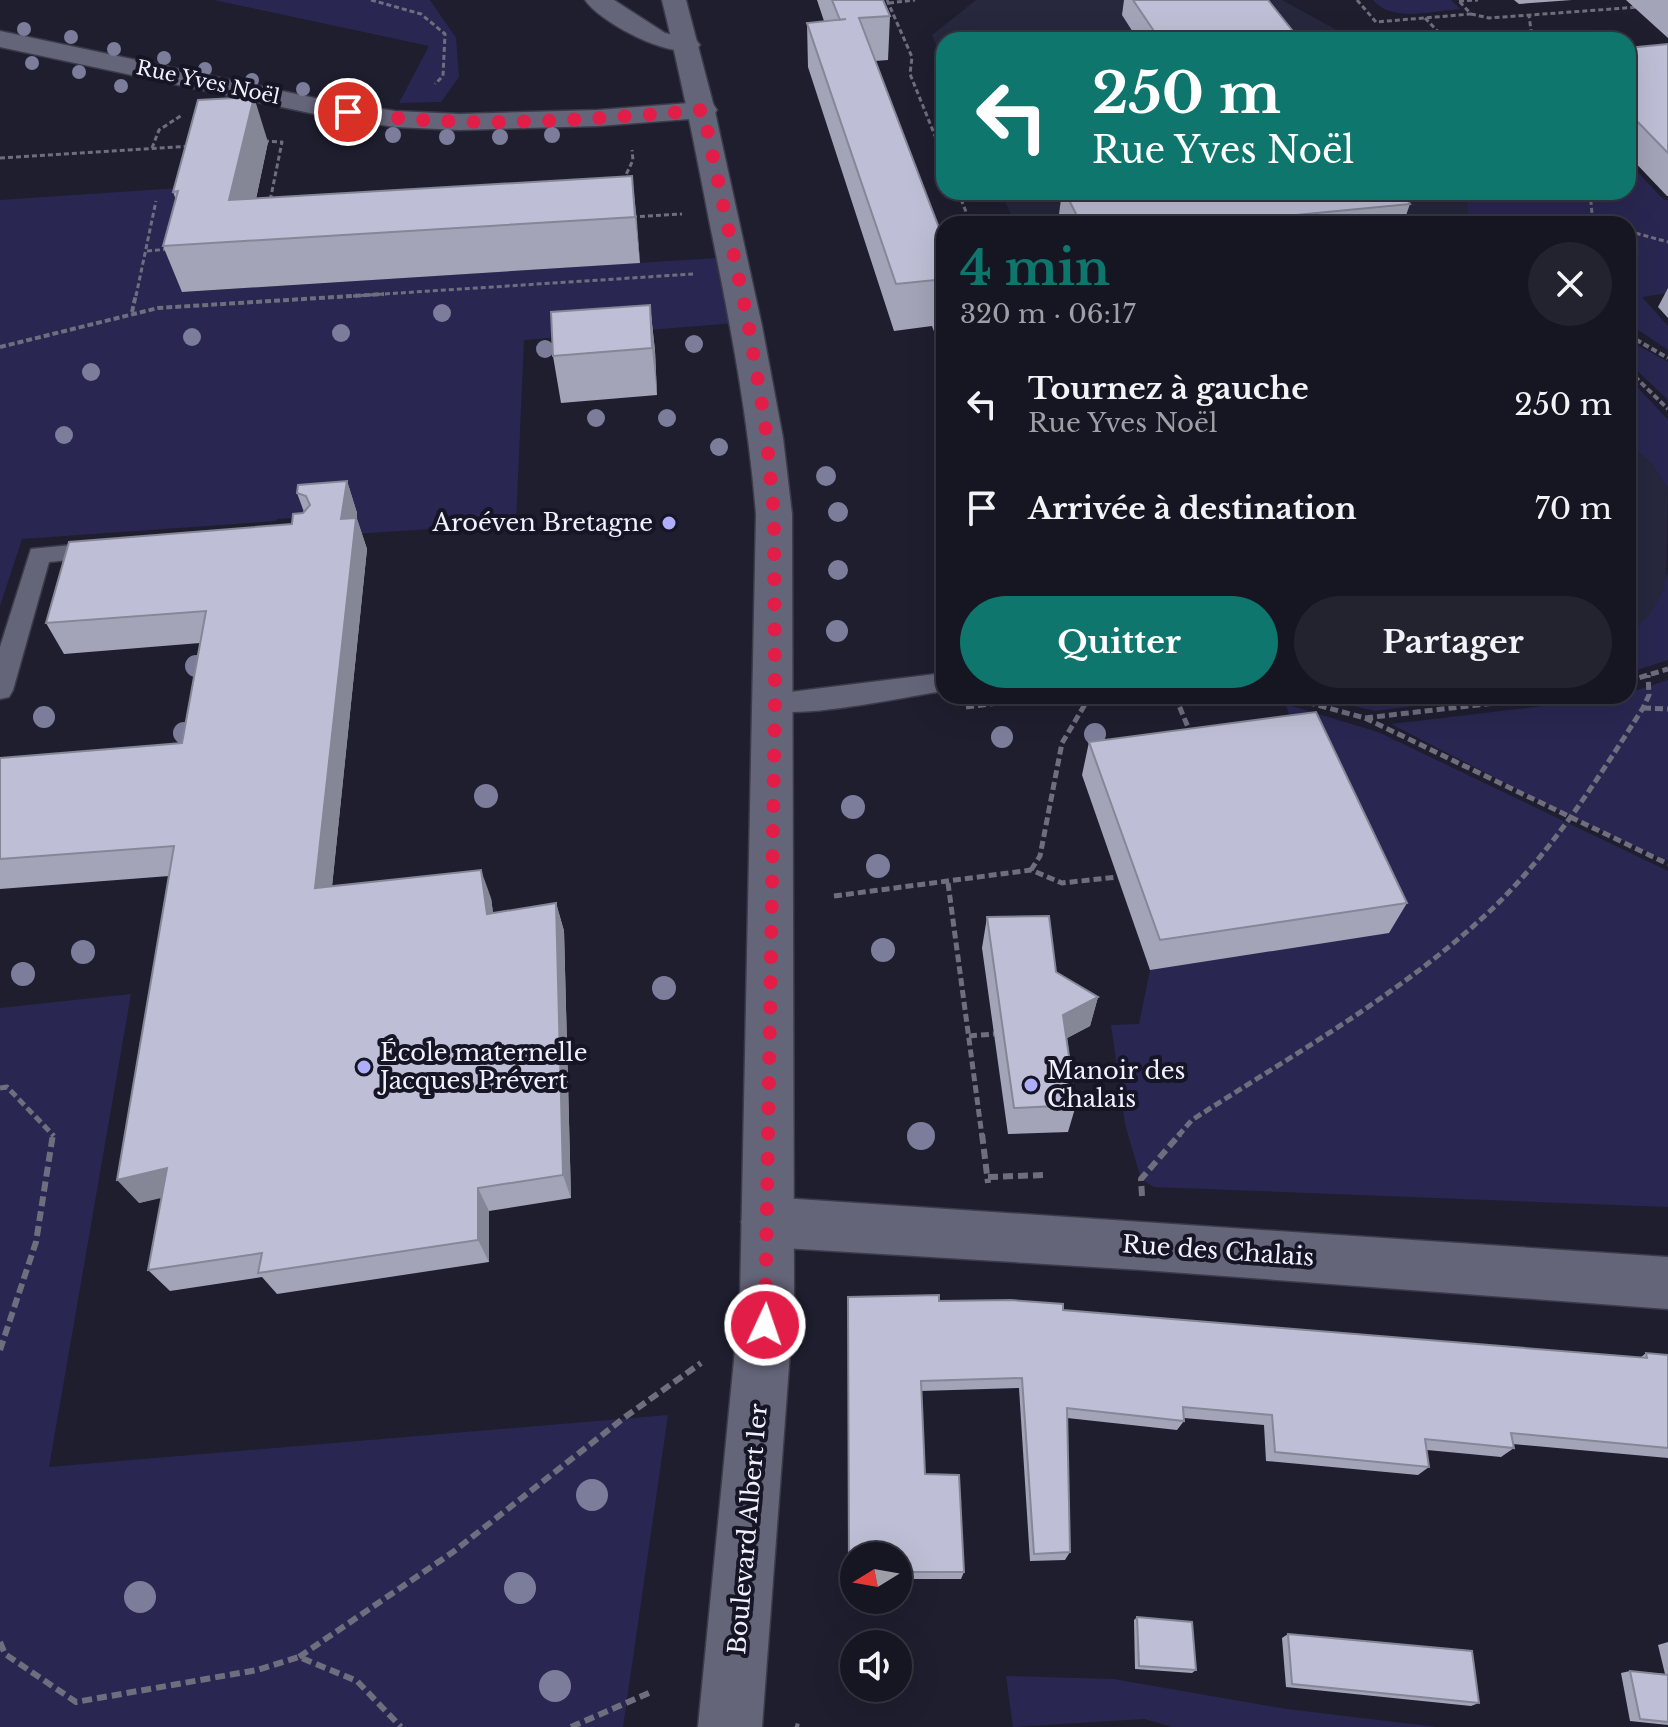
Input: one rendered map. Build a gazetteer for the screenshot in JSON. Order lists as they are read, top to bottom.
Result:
{
  "streets": {
    "street": ["Rue Yves Noël", "Rue des Chalais", "Boulevard Albert 1er"]
  },
  "crossings": [
    ["Rue Yves Noël", "Boulevard Albert 1er"],
    ["Rue des Chalais", "Boulevard Albert 1er"]
  ],
  "places": ["Aroéven Bretagne", "École maternelle Jacques Prévert", "Manoir des Chalais"],
  "north": "left",
  "page": {
    "turn": ["250 m", "Rue Yves Noël"],
    "heading": ["4 min", "320 m · 06:17"],
    "list": [
      {
        "name": "Tournez à gauche",
        "note": "Rue Yves Noël",
        "value": "250 m"
      },
      {
        "name": "Arrivée à destination",
        "value": "70 m"
      }
    ],
    "buttons": ["Quitter", "Partager"]
  }
}
